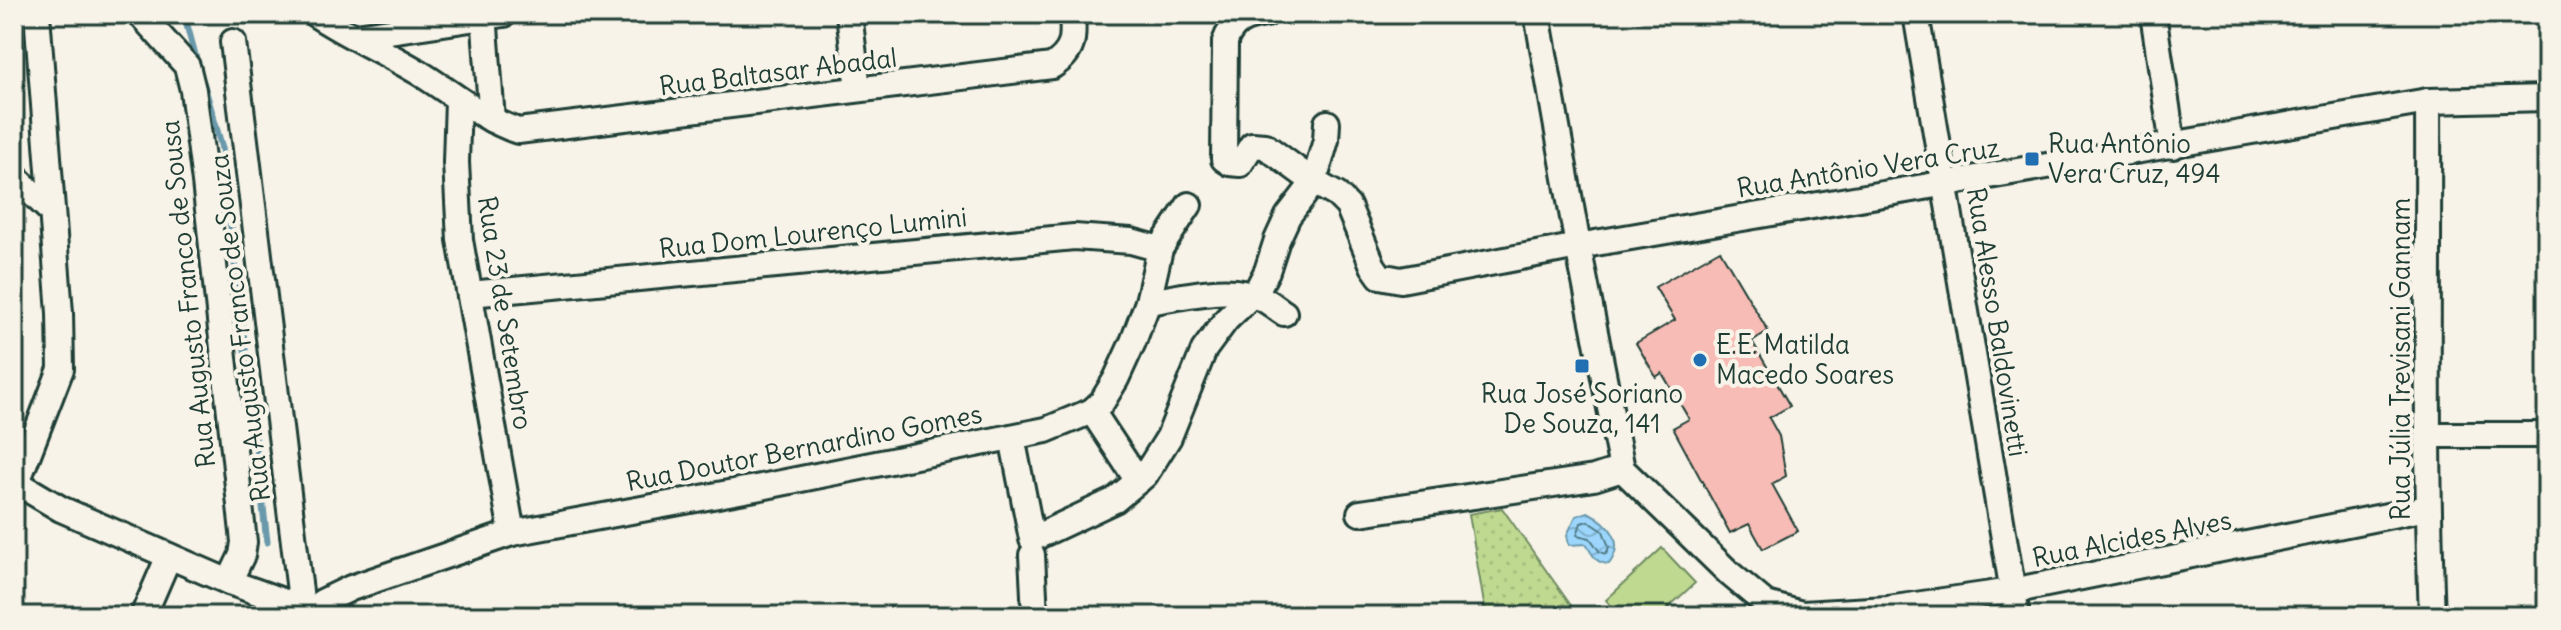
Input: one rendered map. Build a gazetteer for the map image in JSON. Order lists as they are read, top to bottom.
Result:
{
  "streets": {
    "street": [
      "Rua Baltasar Abadal",
      "Rua Antônio Vera Cruz",
      "Rua Dom Lourenço Lumini",
      "Rua Augusto Franco de Sousa",
      "Rua 23 de Setembro",
      "Rua Alesso Baldovinetti",
      "Rua Augusto Franco de Souza",
      "Rua Júlia Trevisani Gannam",
      "Rua Doutor Bernardino Gomes",
      "Rua Alcides Alves"
    ]
  },
  "crossings": [
    ["Rua Baltasar Abadal", "Rua 23 de Setembro"],
    ["Rua Antônio Vera Cruz", "Rua Alesso Baldovinetti"],
    ["Rua Antônio Vera Cruz", "Rua Júlia Trevisani Gannam"],
    ["Rua Dom Lourenço Lumini", "Rua 23 de Setembro"],
    ["Rua 23 de Setembro", "Rua Doutor Bernardino Gomes"],
    ["Rua Alesso Baldovinetti", "Rua Alcides Alves"],
    ["Rua Augusto Franco de Souza", "Rua Doutor Bernardino Gomes"],
    ["Rua Júlia Trevisani Gannam", "Rua Alcides Alves"]
  ],
  "places": {
    "transit": ["Rua Antônio Vera Cruz, 494", "Rua José Soriano De Souza, 141"],
    "other": ["E.E. Matilda Macedo Soares"]
  }
}
